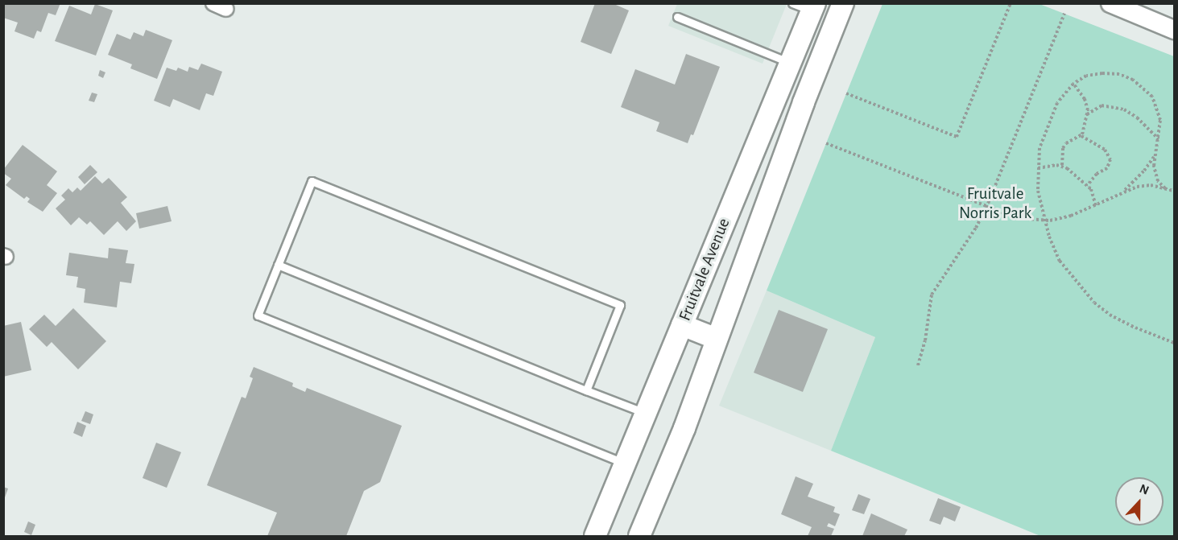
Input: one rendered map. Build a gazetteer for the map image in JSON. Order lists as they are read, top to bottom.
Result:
{
  "streets": {
    "main road": ["Fruitvale Avenue"]
  },
  "parks": ["Fruitvale Norris Park"],
  "north": "top"
}
